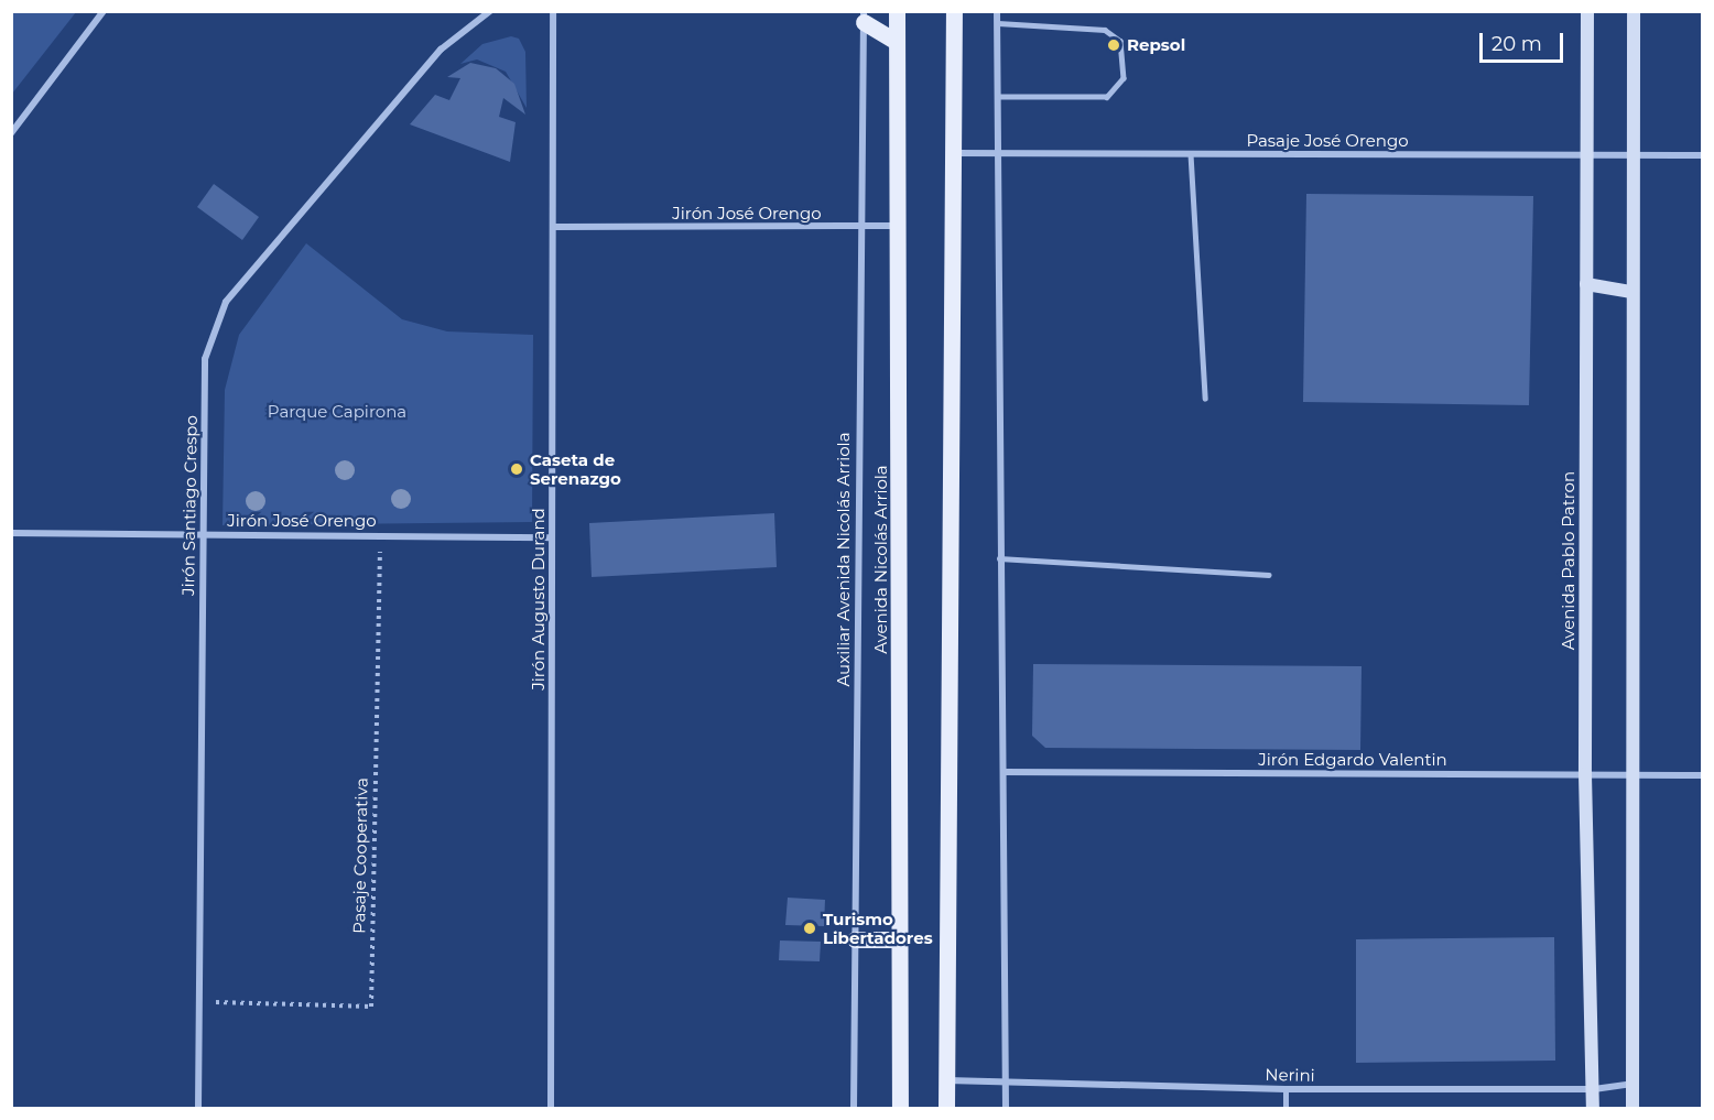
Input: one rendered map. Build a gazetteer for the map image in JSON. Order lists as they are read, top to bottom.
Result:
{
  "streets": {
    "main road": ["Avenida Nicolás Arriola"],
    "street": [
      "Pasaje José Orengo",
      "Jirón José Orengo",
      "Jirón Santiago Crespo",
      "Auxiliar Avenida Nicolás Arriola",
      "Avenida Pablo Patron",
      "Jirón Augusto Durand",
      "Jirón Edgardo Valentin",
      "Nerini"
    ],
    "path": ["Pasaje Cooperativa"]
  },
  "crossings": [
    ["Pasaje José Orengo", "Avenida Pablo Patron"],
    ["Jirón José Orengo", "Jirón Santiago Crespo"],
    ["Jirón José Orengo", "Auxiliar Avenida Nicolás Arriola"],
    ["Jirón José Orengo", "Avenida Nicolás Arriola"],
    ["Jirón José Orengo", "Jirón Augusto Durand"],
    ["Jirón José Orengo", "Pasaje Cooperativa"],
    ["Jirón Santiago Crespo", "Pasaje Cooperativa"],
    ["Avenida Pablo Patron", "Jirón Edgardo Valentin"],
    ["Avenida Pablo Patron", "Nerini"]
  ],
  "parks": ["Parque Capirona"],
  "places": ["Repsol", "Caseta de Serenazgo", "Turismo Libertadores"],
  "scale_bar": "20 m"
}
